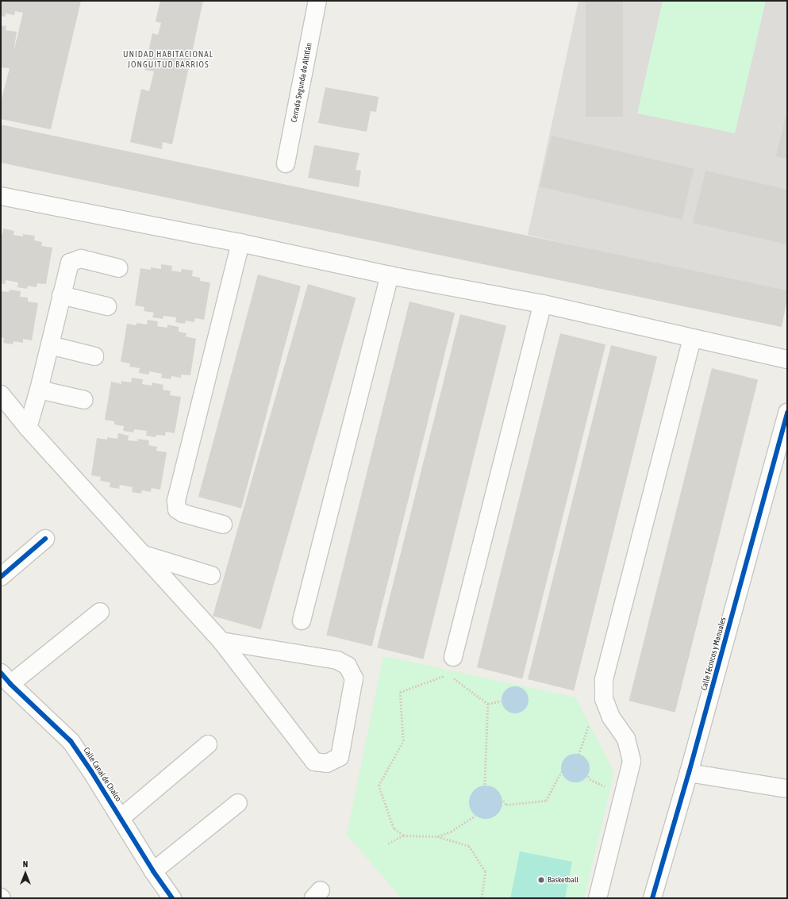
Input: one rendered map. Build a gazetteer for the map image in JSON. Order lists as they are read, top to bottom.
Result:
{
  "streets": {
    "street": ["Cerrada Segunda de Altitlán", "Calle Técnicos y Manuales", "Calle Canal de Chalco"]
  },
  "districts": ["UNIDAD HABITACIONAL JONGUITUD BARRIOS"],
  "places": ["Basketball"],
  "north": "top"
}
